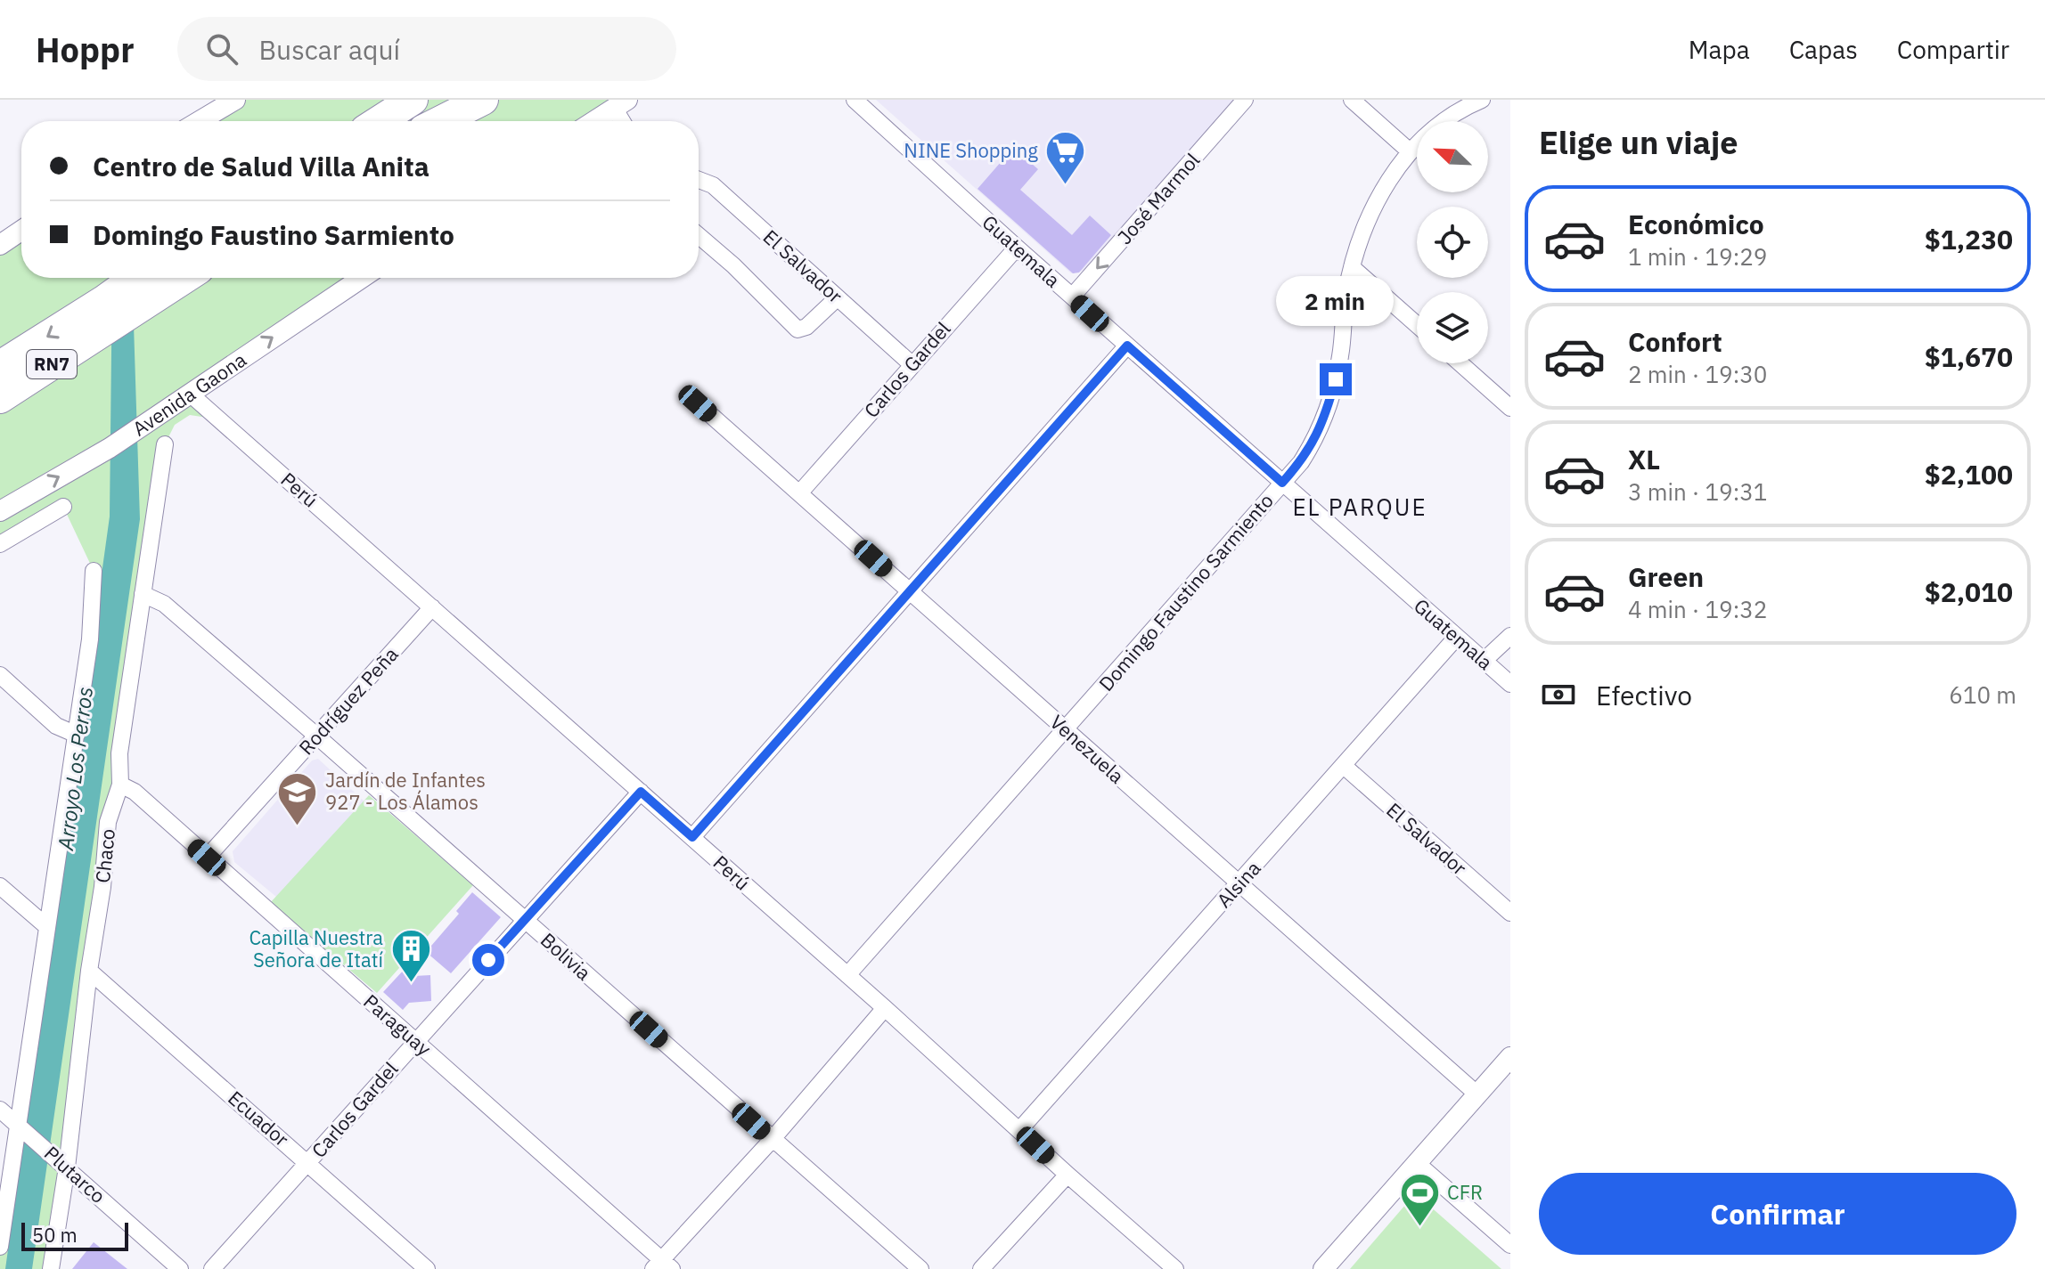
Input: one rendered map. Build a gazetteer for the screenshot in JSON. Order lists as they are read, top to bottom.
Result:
{
  "streets": {
    "highway": ["RN7"],
    "street": [
      "José Marmol",
      "Guatemala",
      "El Salvador",
      "Carlos Gardel",
      "Avenida Gaona",
      "Perú",
      "Domingo Faustino Sarmiento",
      "Rodríguez Peña",
      "Venezuela",
      "Chaco",
      "Alsina",
      "Bolivia",
      "Paraguay",
      "Ecuador",
      "Plutarco"
    ]
  },
  "crossings": [
    ["José Marmol", "Guatemala"],
    ["Guatemala", "Carlos Gardel"],
    ["Guatemala", "Domingo Faustino Sarmiento"],
    ["Guatemala", "Alsina"],
    ["El Salvador", "Carlos Gardel"],
    ["El Salvador", "Alsina"],
    ["Carlos Gardel", "Perú"],
    ["Carlos Gardel", "Venezuela"],
    ["Carlos Gardel", "Bolivia"],
    ["Carlos Gardel", "Paraguay"],
    ["Carlos Gardel", "Ecuador"],
    ["Avenida Gaona", "Perú"],
    ["Perú", "Domingo Faustino Sarmiento"],
    ["Perú", "Rodríguez Peña"],
    ["Perú", "Alsina"],
    ["Domingo Faustino Sarmiento", "Venezuela"],
    ["Rodríguez Peña", "Bolivia"],
    ["Rodríguez Peña", "Paraguay"],
    ["Venezuela", "Alsina"],
    ["Chaco", "Bolivia"],
    ["Chaco", "Paraguay"],
    ["Chaco", "Ecuador"],
    ["Chaco", "Plutarco"]
  ],
  "one_way": ["José Marmol", "Avenida Gaona"],
  "districts": ["EL PARQUE"],
  "water": ["Arroyo Los Perros"],
  "places": {
    "supermarket": ["NINE Shopping"],
    "school or university": ["Jardín de Infantes 927 - Los Álamos"],
    "building": ["Capilla Nuestra Señora de Itatí"],
    "sports": ["CFR"]
  },
  "scale_bar": "50 m",
  "north": "top left",
  "page": {
    "header": "Hoppr",
    "search": "Buscar aquí",
    "nav": ["Mapa", "Capas", "Compartir"],
    "heading": "Elige un viaje",
    "banner": ["Centro de Salud Villa Anita", "Domingo Faustino Sarmiento"],
    "list": [
      {
        "name": "Económico",
        "note": "1 min · 19:29",
        "value": "$1,230"
      },
      {
        "name": "Confort",
        "note": "2 min · 19:30",
        "value": "$1,670"
      },
      {
        "name": "XL",
        "note": "3 min · 19:31",
        "value": "$2,100"
      },
      {
        "name": "Green",
        "note": "4 min · 19:32",
        "value": "$2,010"
      }
    ],
    "bubble": "2 min",
    "pay": ["Efectivo", "610 m"],
    "buttons": "Confirmar",
    "scale": "50 m"
  }
}
